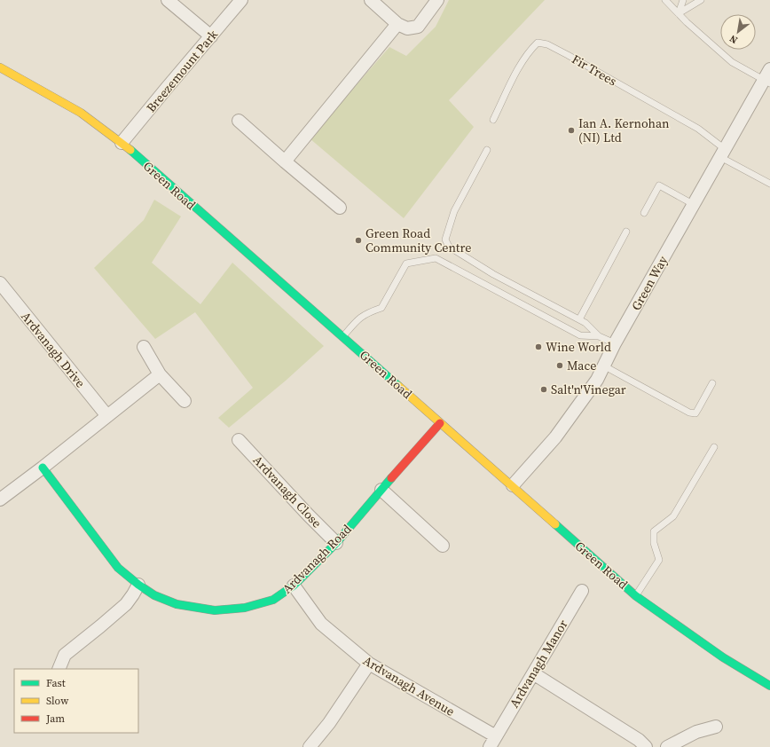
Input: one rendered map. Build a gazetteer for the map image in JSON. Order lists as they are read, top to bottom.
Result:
{
  "streets": {
    "street": [
      "Breezemount Park",
      "Green Road",
      "Green Way",
      "Ardvanagh Drive",
      "Ardvanagh Close",
      "Ardvanagh Road",
      "Ardvanagh Manor",
      "Ardvanagh Avenue"
    ],
    "lane": ["Fir Trees"]
  },
  "crossings": [
    ["Fir Trees", "Green Way"],
    ["Breezemount Park", "Green Road"],
    ["Green Road", "Green Way"],
    ["Green Road", "Ardvanagh Road"],
    ["Ardvanagh Close", "Ardvanagh Road"],
    ["Ardvanagh Road", "Ardvanagh Avenue"],
    ["Ardvanagh Manor", "Ardvanagh Avenue"]
  ],
  "places": [
    "Ian A. Kernohan (NI) Ltd",
    "Green Road Community Centre",
    "Wine World",
    "Mace",
    "Salt'n'Vinegar"
  ],
  "legend": ["Fast", "Slow", "Jam"],
  "north": "bottom left"
}
